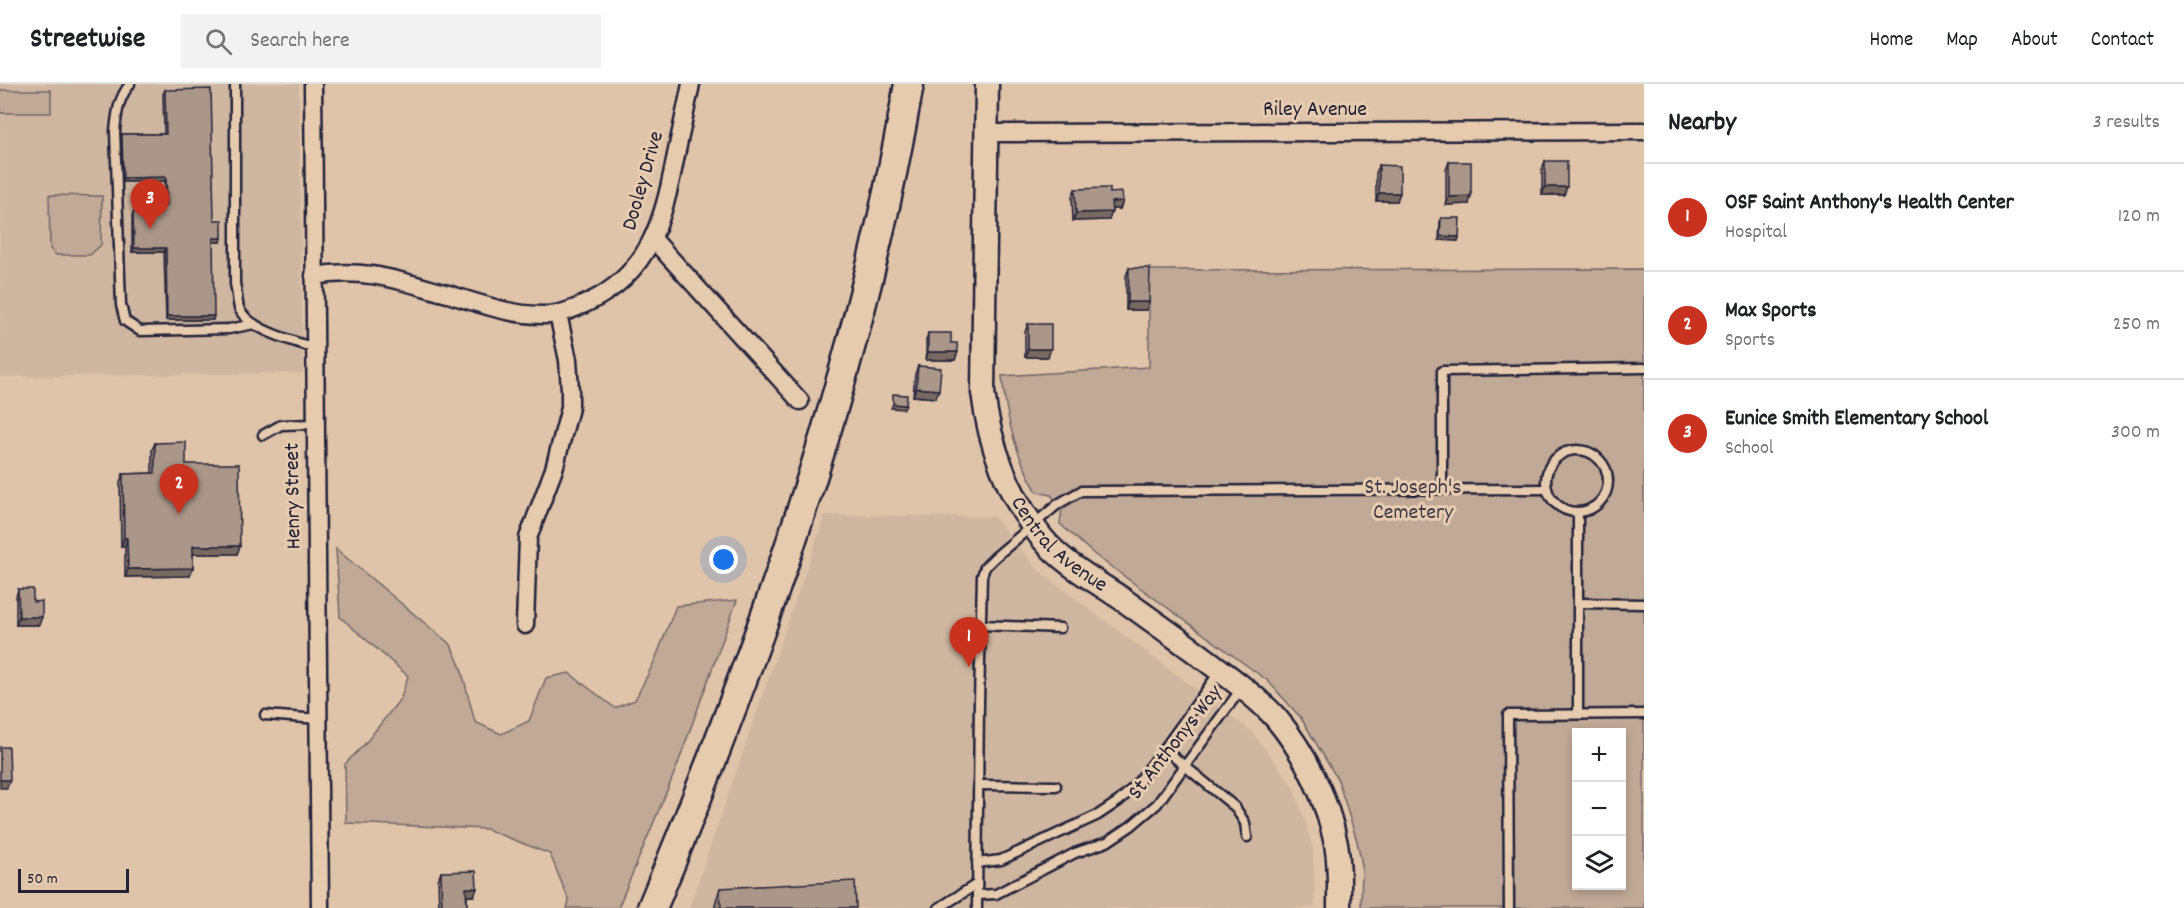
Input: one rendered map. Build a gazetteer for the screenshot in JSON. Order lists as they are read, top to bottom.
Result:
{
  "streets": {
    "street": [
      "Riley Avenue",
      "Dooley Drive",
      "Henry Street",
      "Central Avenue"
    ],
    "lane": ["St Anthonys Way"]
  },
  "crossings": [
    ["Riley Avenue", "Central Avenue"],
    ["Dooley Drive", "Henry Street"],
    ["Central Avenue", "St Anthonys Way"]
  ],
  "parks": ["St. Joseph's Cemetery"],
  "scale_bar": "50 m",
  "page": {
    "header": "Streetwise",
    "search": "Search here",
    "nav": [
      "Home",
      "Map",
      "About",
      "Contact"
    ],
    "heading": ["Nearby", "3 results"],
    "list": [
      {
        "mark": "1",
        "name": "OSF Saint Anthony's Health Center",
        "note": "Hospital",
        "value": "120 m"
      },
      {
        "mark": "2",
        "name": "Max Sports",
        "note": "Sports",
        "value": "250 m"
      },
      {
        "mark": "3",
        "name": "Eunice Smith Elementary School",
        "note": "School",
        "value": "300 m"
      }
    ],
    "pins": ["3", "2", "1"],
    "map_buttons": ["+", "−"],
    "scale": "50 m"
  }
}
